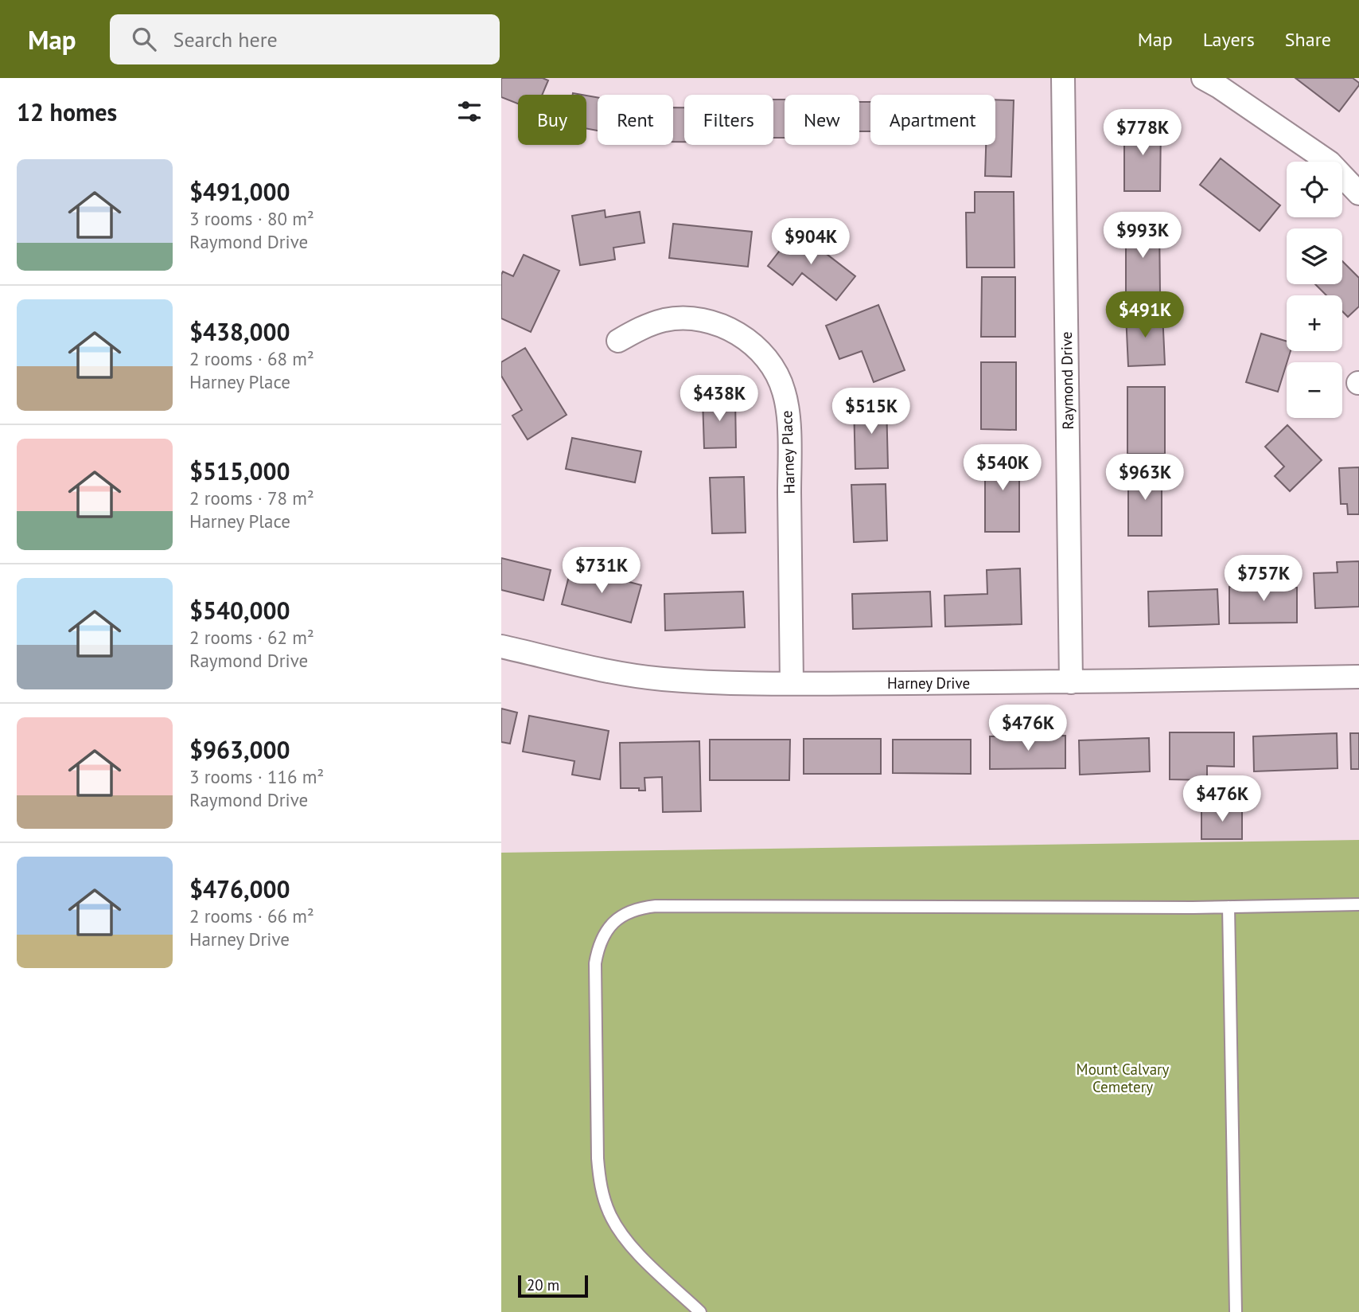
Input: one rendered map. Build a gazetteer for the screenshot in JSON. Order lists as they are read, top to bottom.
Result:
{
  "streets": {
    "street": ["Raymond Drive", "Harney Place", "Harney Drive"]
  },
  "crossings": [
    ["Raymond Drive", "Harney Drive"],
    ["Harney Place", "Harney Drive"]
  ],
  "parks": ["Mount Calvary Cemetery"],
  "scale_bar": "20 m",
  "page": {
    "header": "Map",
    "search": "Search here",
    "nav": ["Map", "Layers", "Share"],
    "heading": "12 homes",
    "chip": [
      "Buy",
      "Rent",
      "Filters",
      "New",
      "Apartment"
    ],
    "price": [
      "$778K",
      "$993K",
      "$904K",
      "$491K",
      "$438K",
      "$515K",
      "$540K",
      "$963K",
      "$731K",
      "$757K",
      "$476K",
      "$476K"
    ],
    "list": [
      {
        "name": "$491,000",
        "note": "3 rooms · 80 m² · Raymond Drive"
      },
      {
        "name": "$438,000",
        "note": "2 rooms · 68 m² · Harney Place"
      },
      {
        "name": "$515,000",
        "note": "2 rooms · 78 m² · Harney Place"
      },
      {
        "name": "$540,000",
        "note": "2 rooms · 62 m² · Raymond Drive"
      },
      {
        "name": "$963,000",
        "note": "3 rooms · 116 m² · Raymond Drive"
      },
      {
        "name": "$476,000",
        "note": "2 rooms · 66 m² · Harney Drive"
      }
    ],
    "map_buttons": ["+", "−"],
    "scale": "20 m"
  }
}
